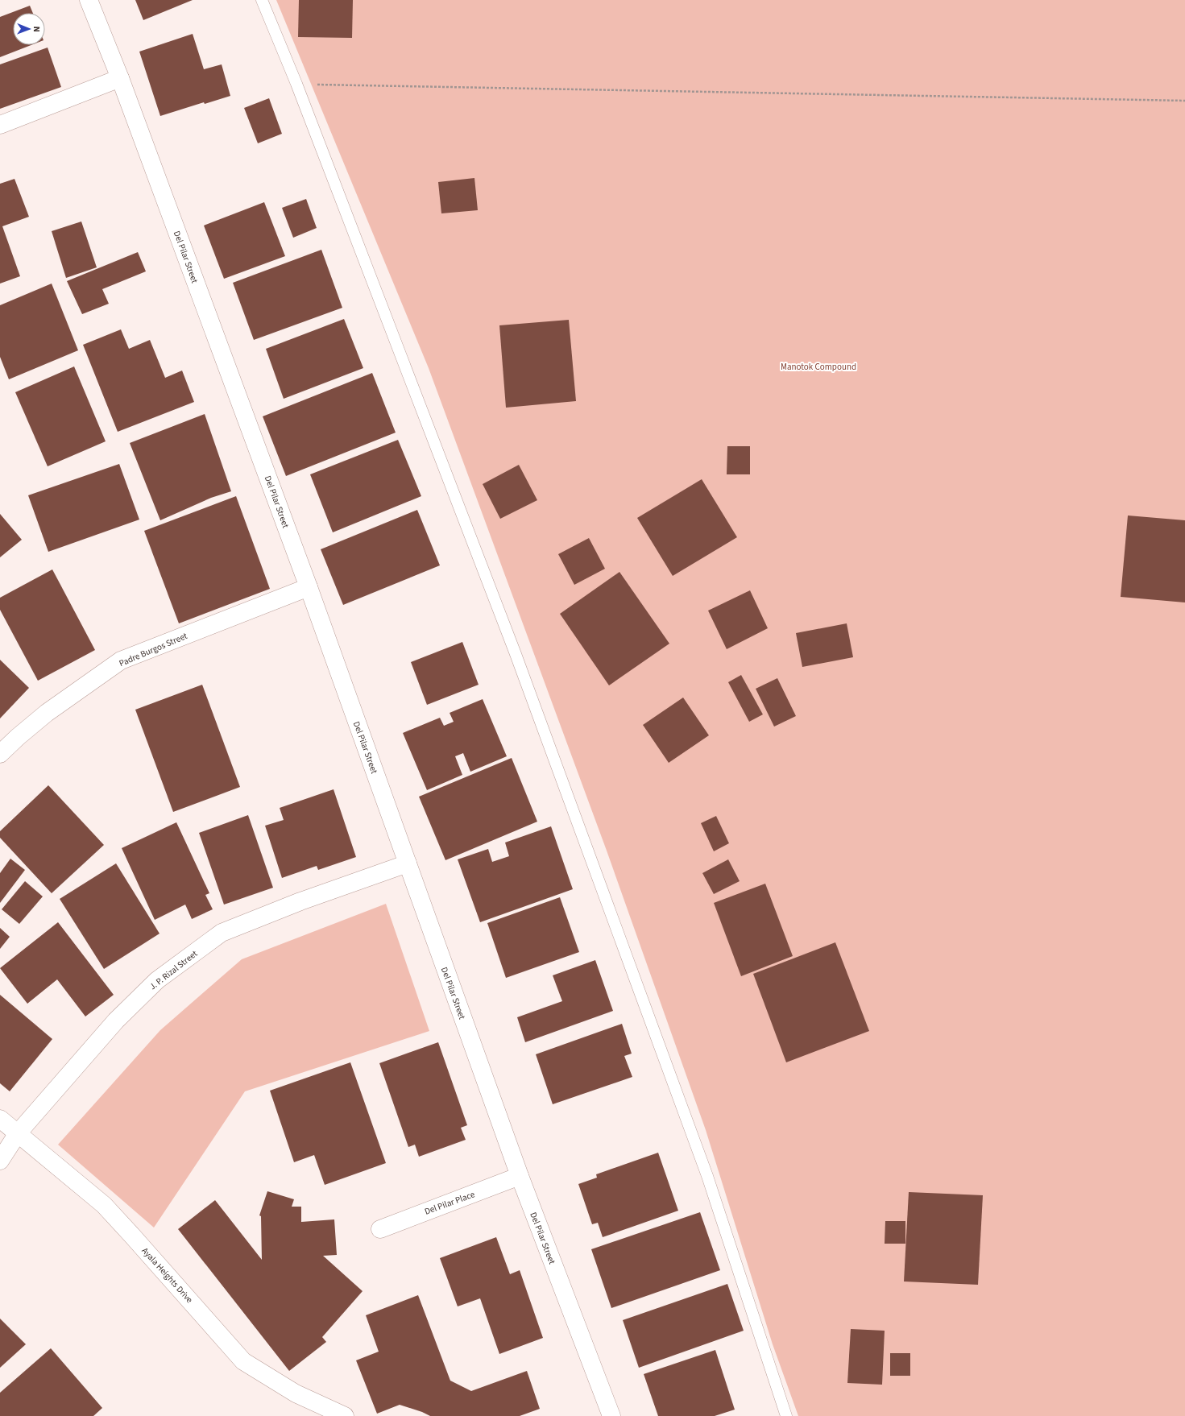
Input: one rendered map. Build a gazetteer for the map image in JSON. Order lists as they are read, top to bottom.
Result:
{
  "streets": {
    "street": [
      "Del Pilar Street",
      "Padre Burgos Street",
      "J. P. Rizal Street",
      "Del Pilar Place",
      "Ayala Heights Drive"
    ]
  },
  "crossings": [
    ["Del Pilar Street", "Padre Burgos Street"],
    ["Del Pilar Street", "J. P. Rizal Street"],
    ["Del Pilar Street", "Del Pilar Place"],
    ["J. P. Rizal Street", "Ayala Heights Drive"]
  ],
  "parks": ["Manotok Compound"],
  "north": "right"
}
